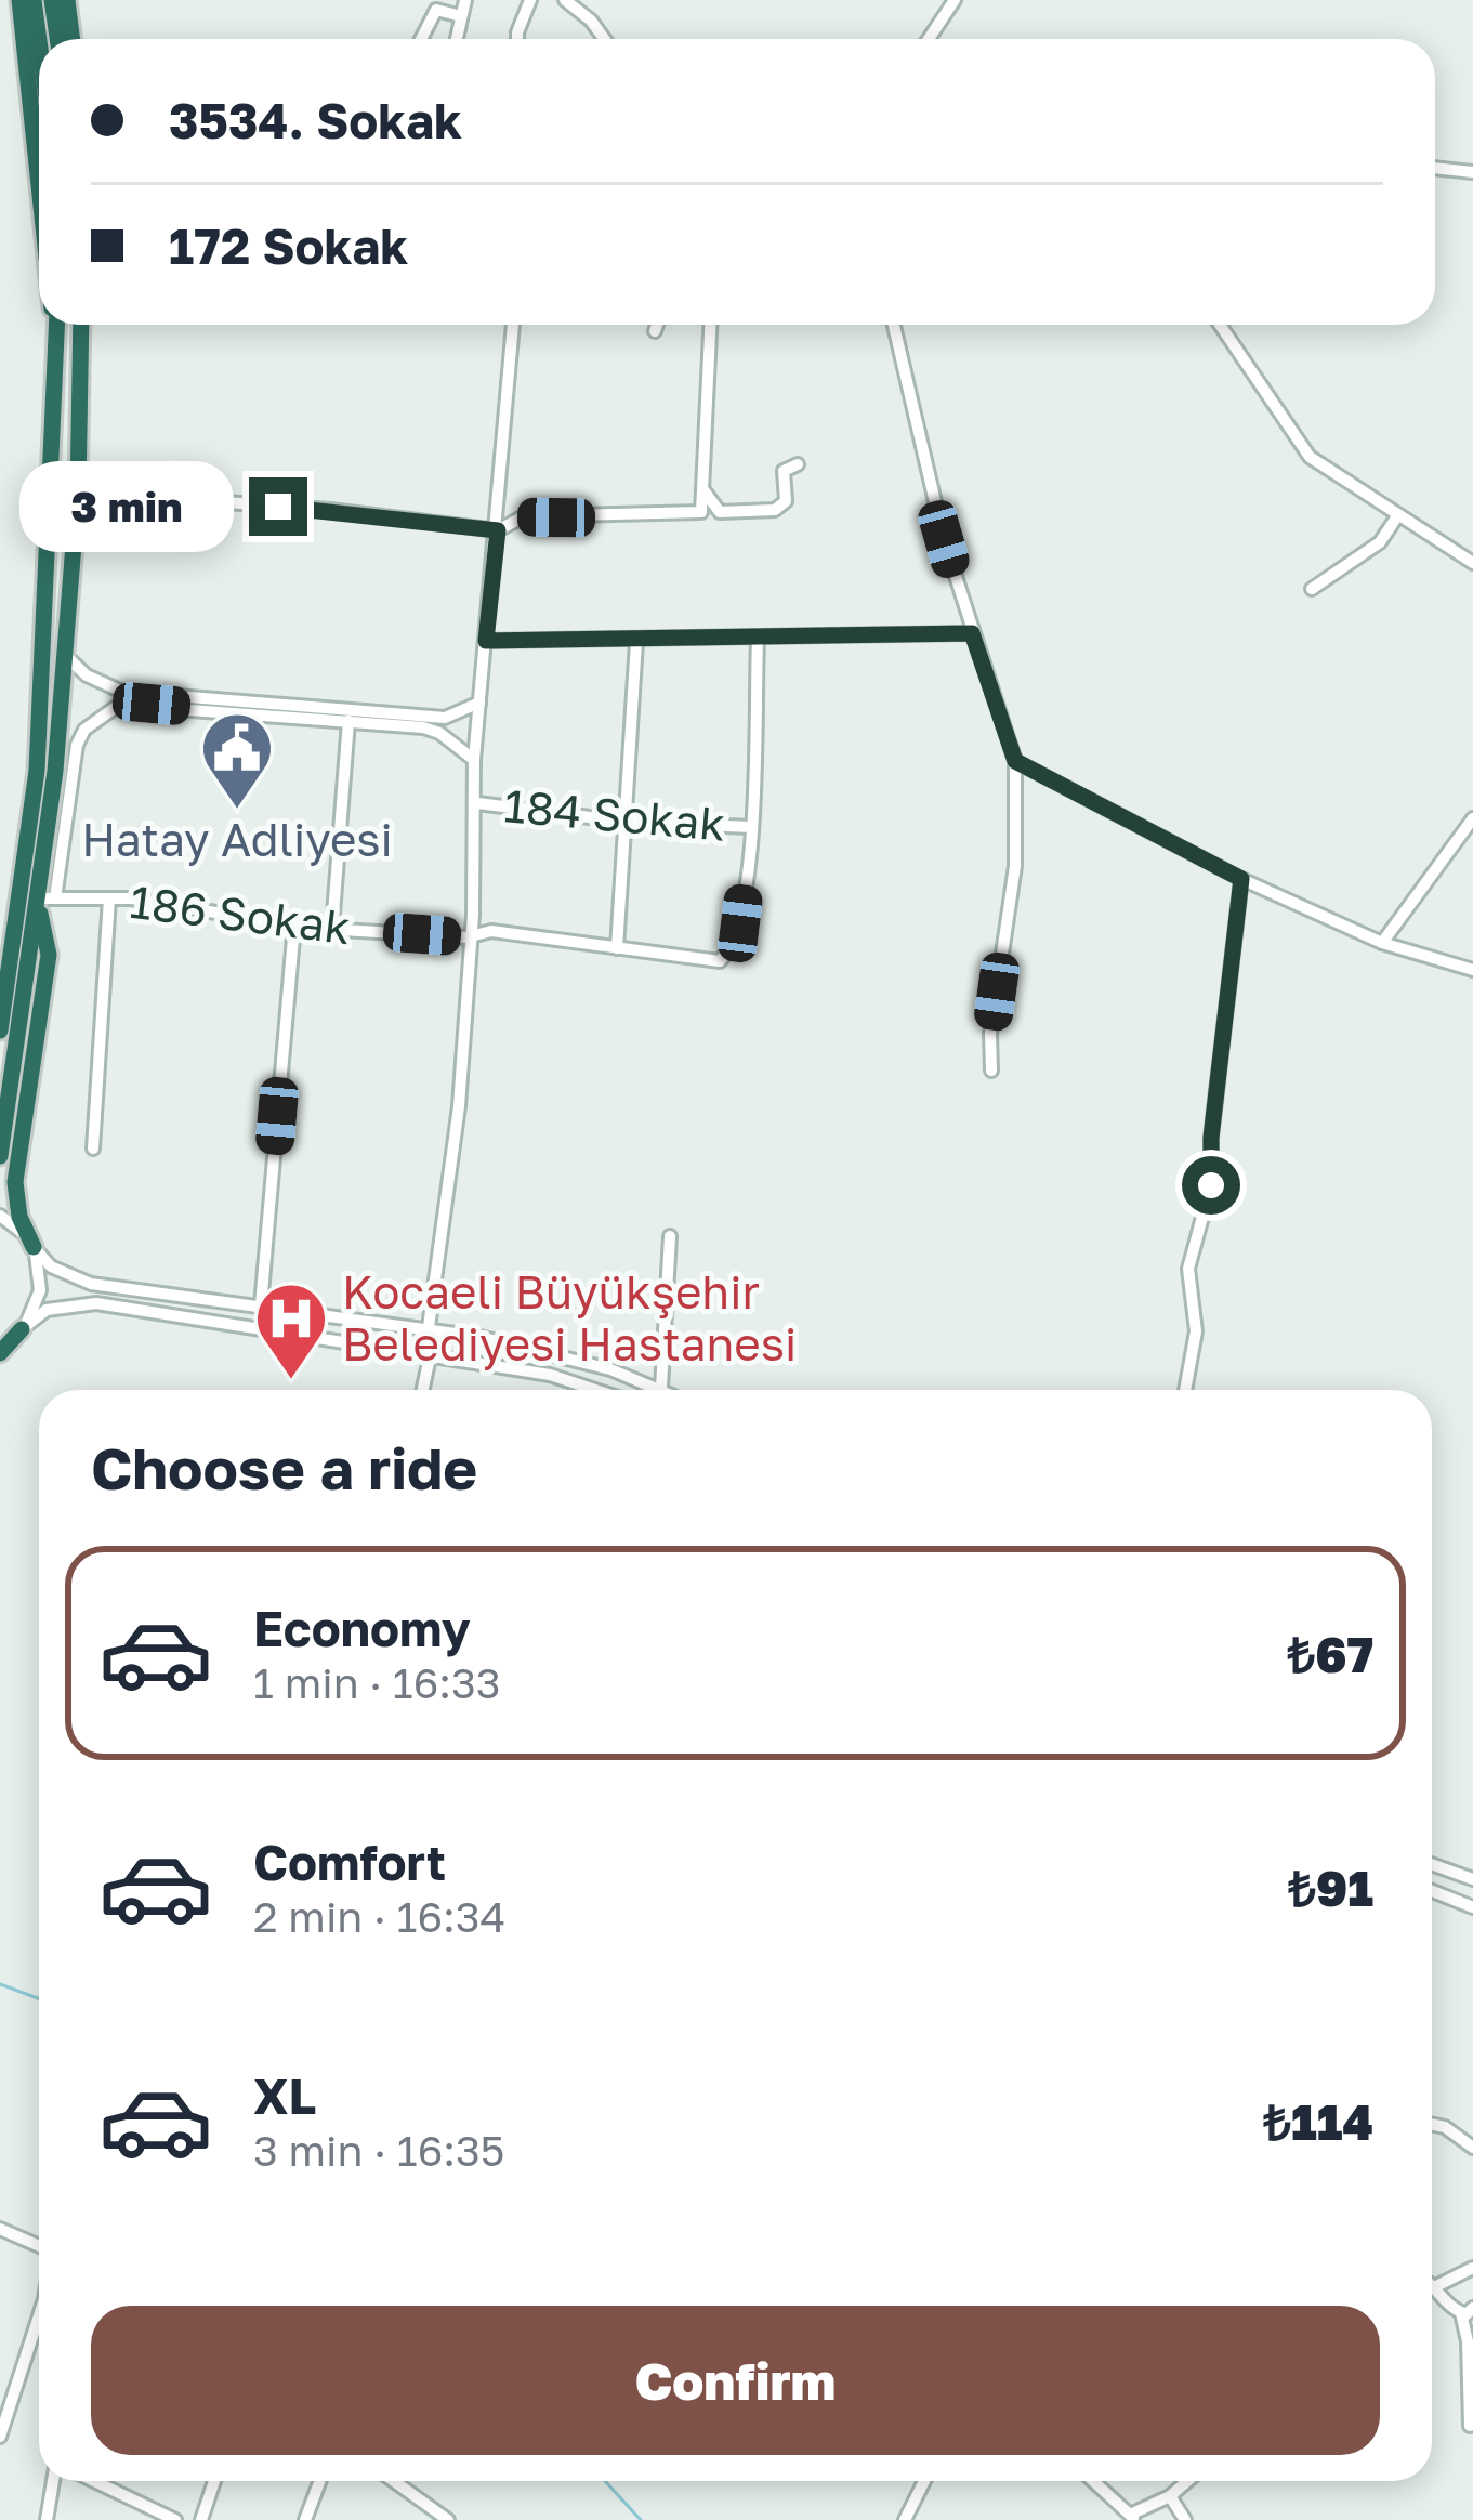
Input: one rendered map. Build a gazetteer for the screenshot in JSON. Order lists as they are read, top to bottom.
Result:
{
  "streets": {
    "street": ["184 Sokak", "186 Sokak"]
  },
  "crossings": [
    ["184 Sokak", "186 Sokak"]
  ],
  "places": {
    "public building": ["Hatay Adliyesi"],
    "hospital": ["Kocaeli Büyükşehir Belediyesi Hastanesi"]
  },
  "page": {
    "banner": ["3534. Sokak", "172 Sokak"],
    "bubble": "3 min",
    "heading": "Choose a ride",
    "list": [
      {
        "name": "Economy",
        "note": "1 min · 16:33",
        "value": "₺67"
      },
      {
        "name": "Comfort",
        "note": "2 min · 16:34",
        "value": "₺91"
      },
      {
        "name": "XL",
        "note": "3 min · 16:35",
        "value": "₺114"
      }
    ],
    "buttons": "Confirm"
  }
}
